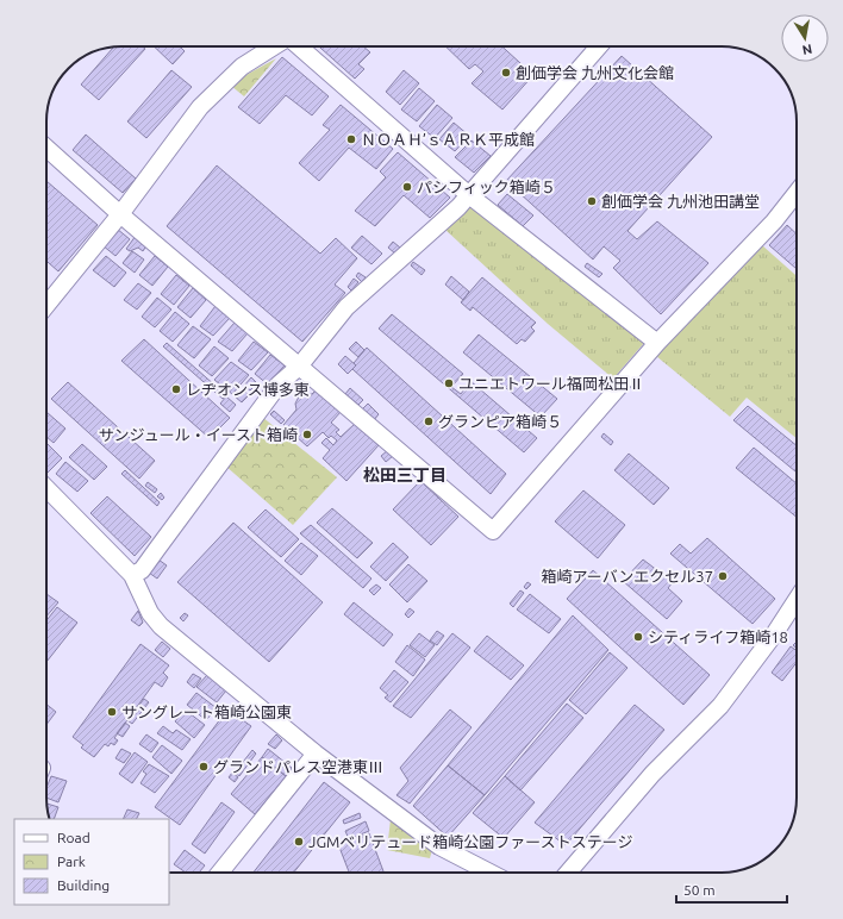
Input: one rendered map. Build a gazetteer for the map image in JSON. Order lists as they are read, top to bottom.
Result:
{
  "districts": ["松田三丁目"],
  "places": [
    "創価学会 九州文化会館",
    "ＮＯＡＨ’ｓＡＲＫ平成館",
    "パシフィック箱崎５",
    "創価学会 九州池田講堂",
    "ユニエトワール福岡松田Ⅱ",
    "レヂオンス博多東",
    "グランピア箱崎５",
    "サンジュール・イースト箱崎",
    "箱崎アーバンエクセル37",
    "シティライフ箱崎18",
    "サングレート箱崎公園東",
    "グランドパレス空港東Ⅲ",
    "JGMベリテュード箱崎公園ファーストステージ"
  ],
  "legend": ["Road", "Park", "Building"],
  "scale_bar": "50 m",
  "north": "bottom"
}
